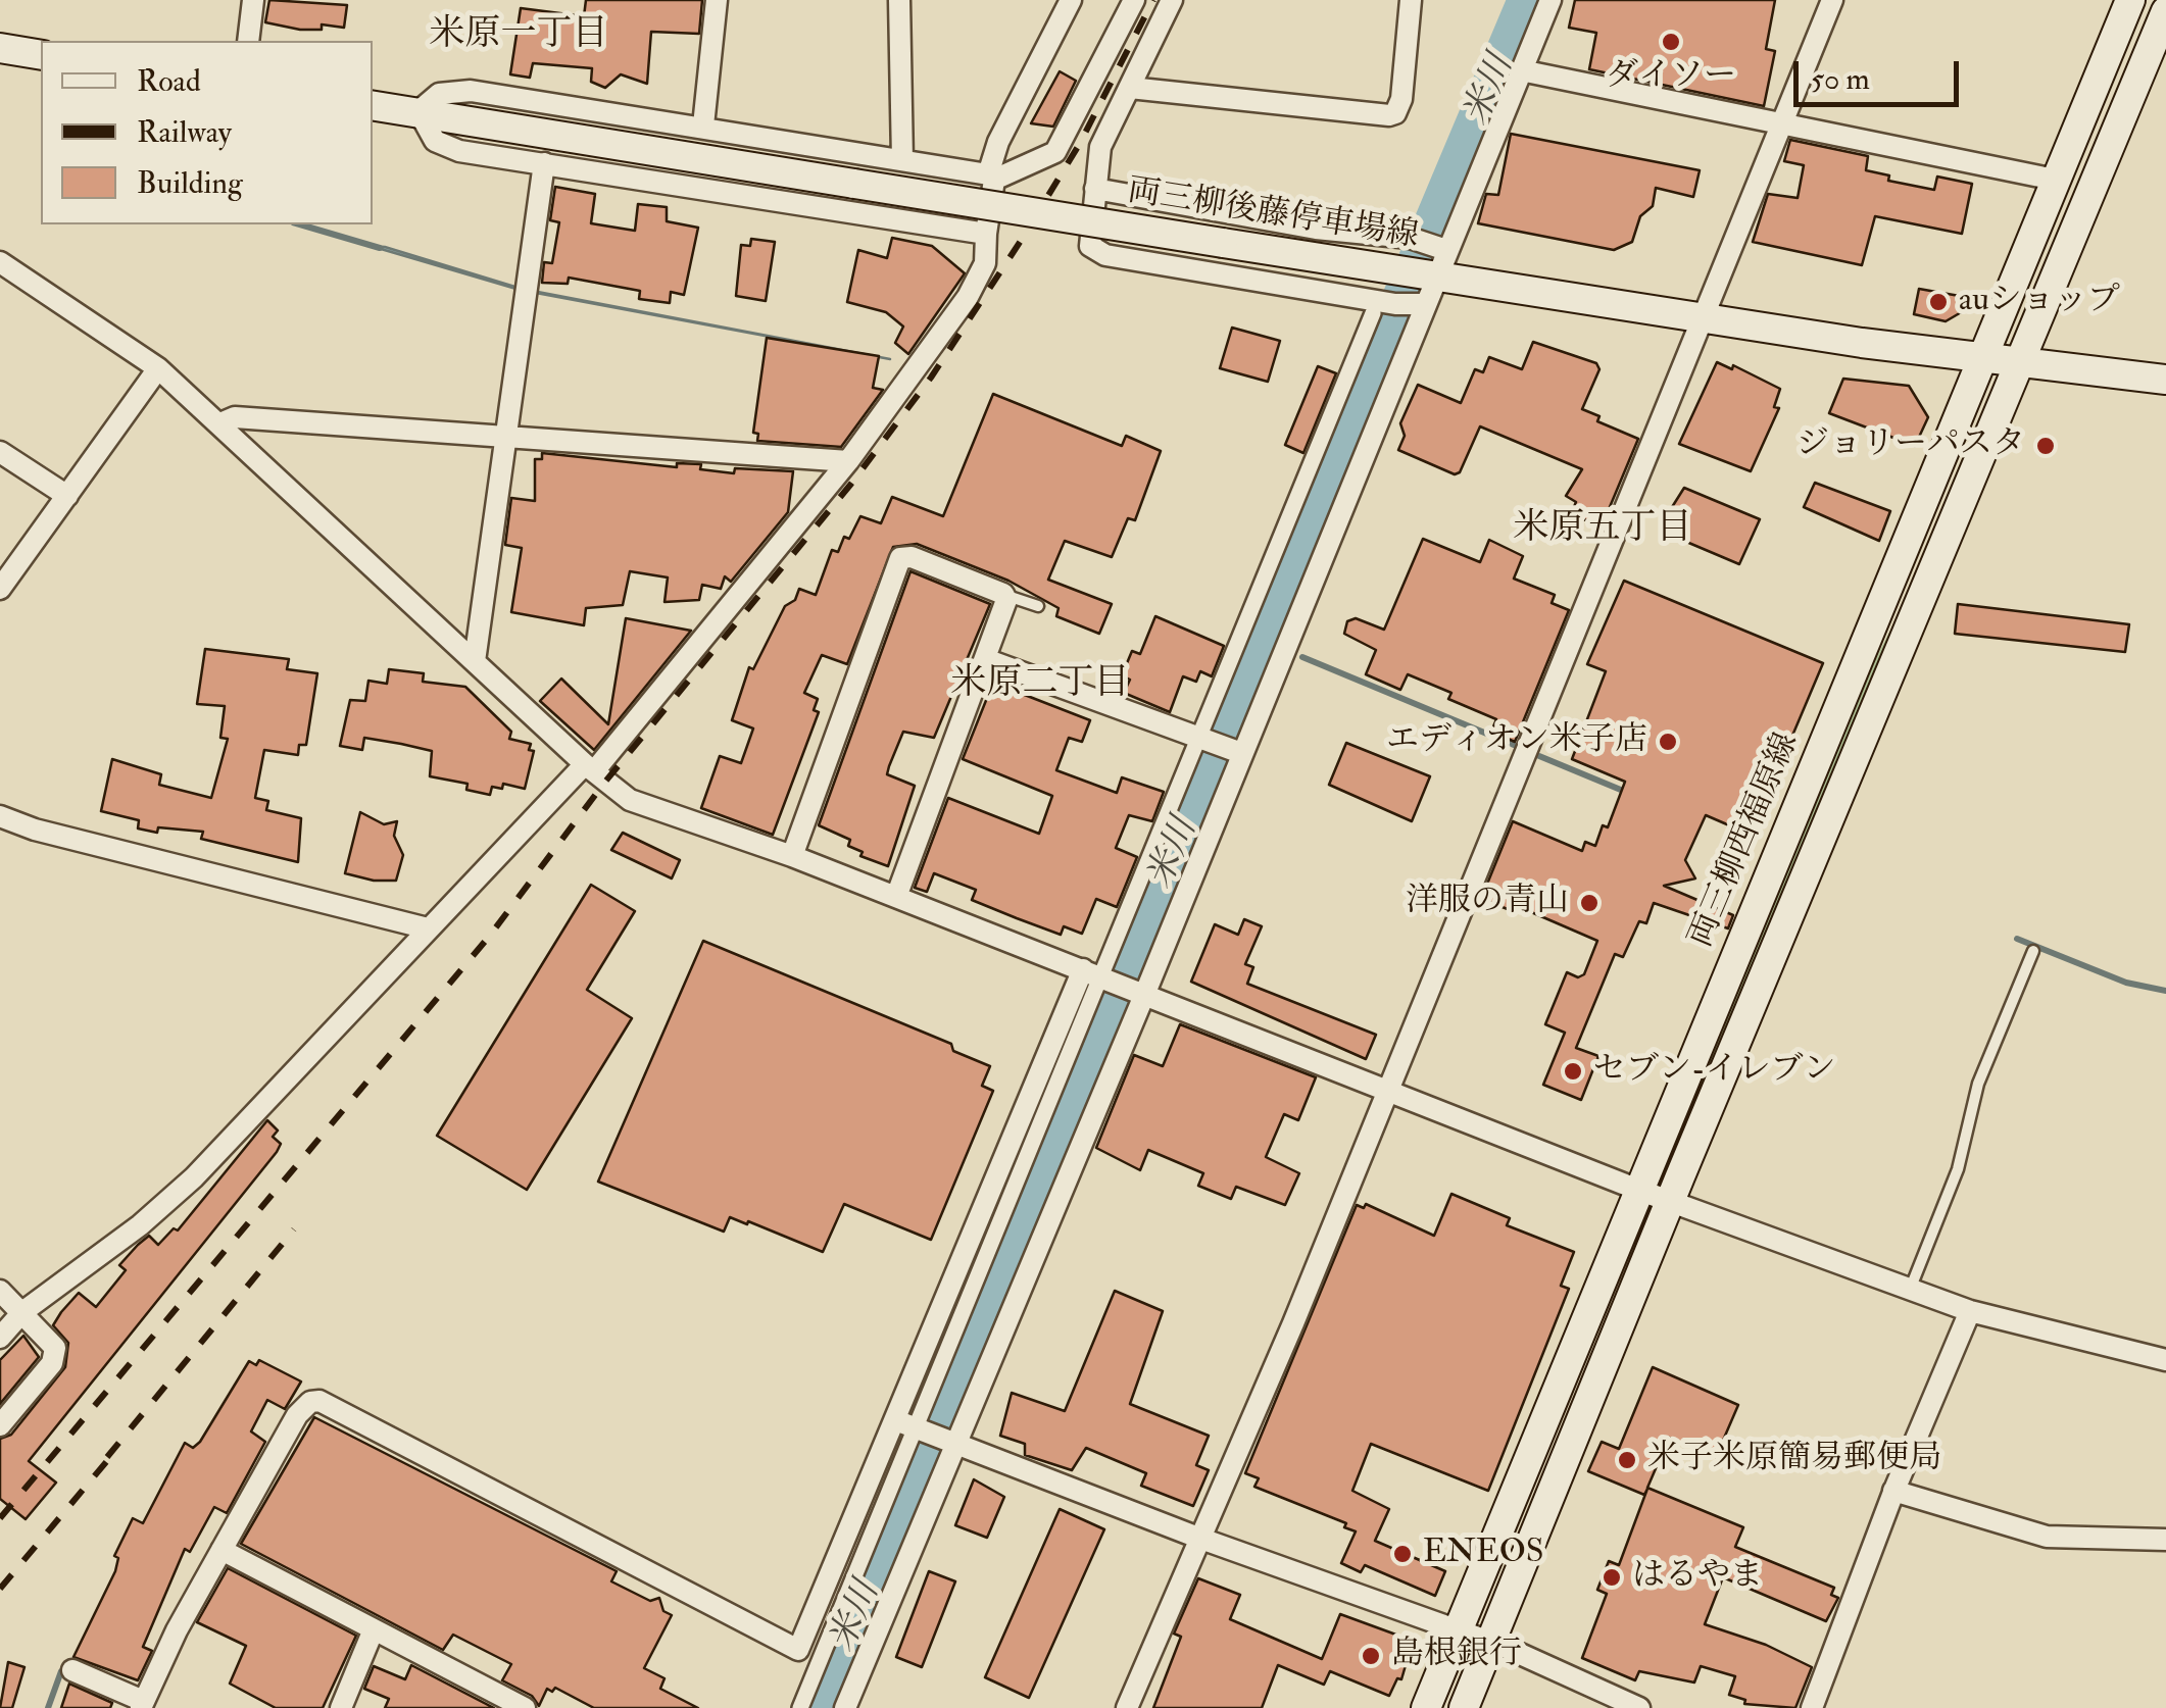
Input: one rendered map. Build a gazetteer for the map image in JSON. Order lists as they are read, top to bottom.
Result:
{
  "streets": {
    "main road": ["両三柳後藤停車場線", "両三柳西福原線"]
  },
  "crossings": [
    ["両三柳後藤停車場線", "両三柳西福原線"]
  ],
  "districts": ["米原一丁目", "米原五丁目", "米原二丁目"],
  "water": ["米川"],
  "places": [
    "ダイソー",
    "auショップ",
    "ジョリーパスタ",
    "エディオン米子店",
    "洋服の青山",
    "セブン-イレブン",
    "米子米原簡易郵便局",
    "ENEOS",
    "はるやま",
    "島根銀行"
  ],
  "legend": ["Road", "Railway", "Building"],
  "scale_bar": "50 m"
}
